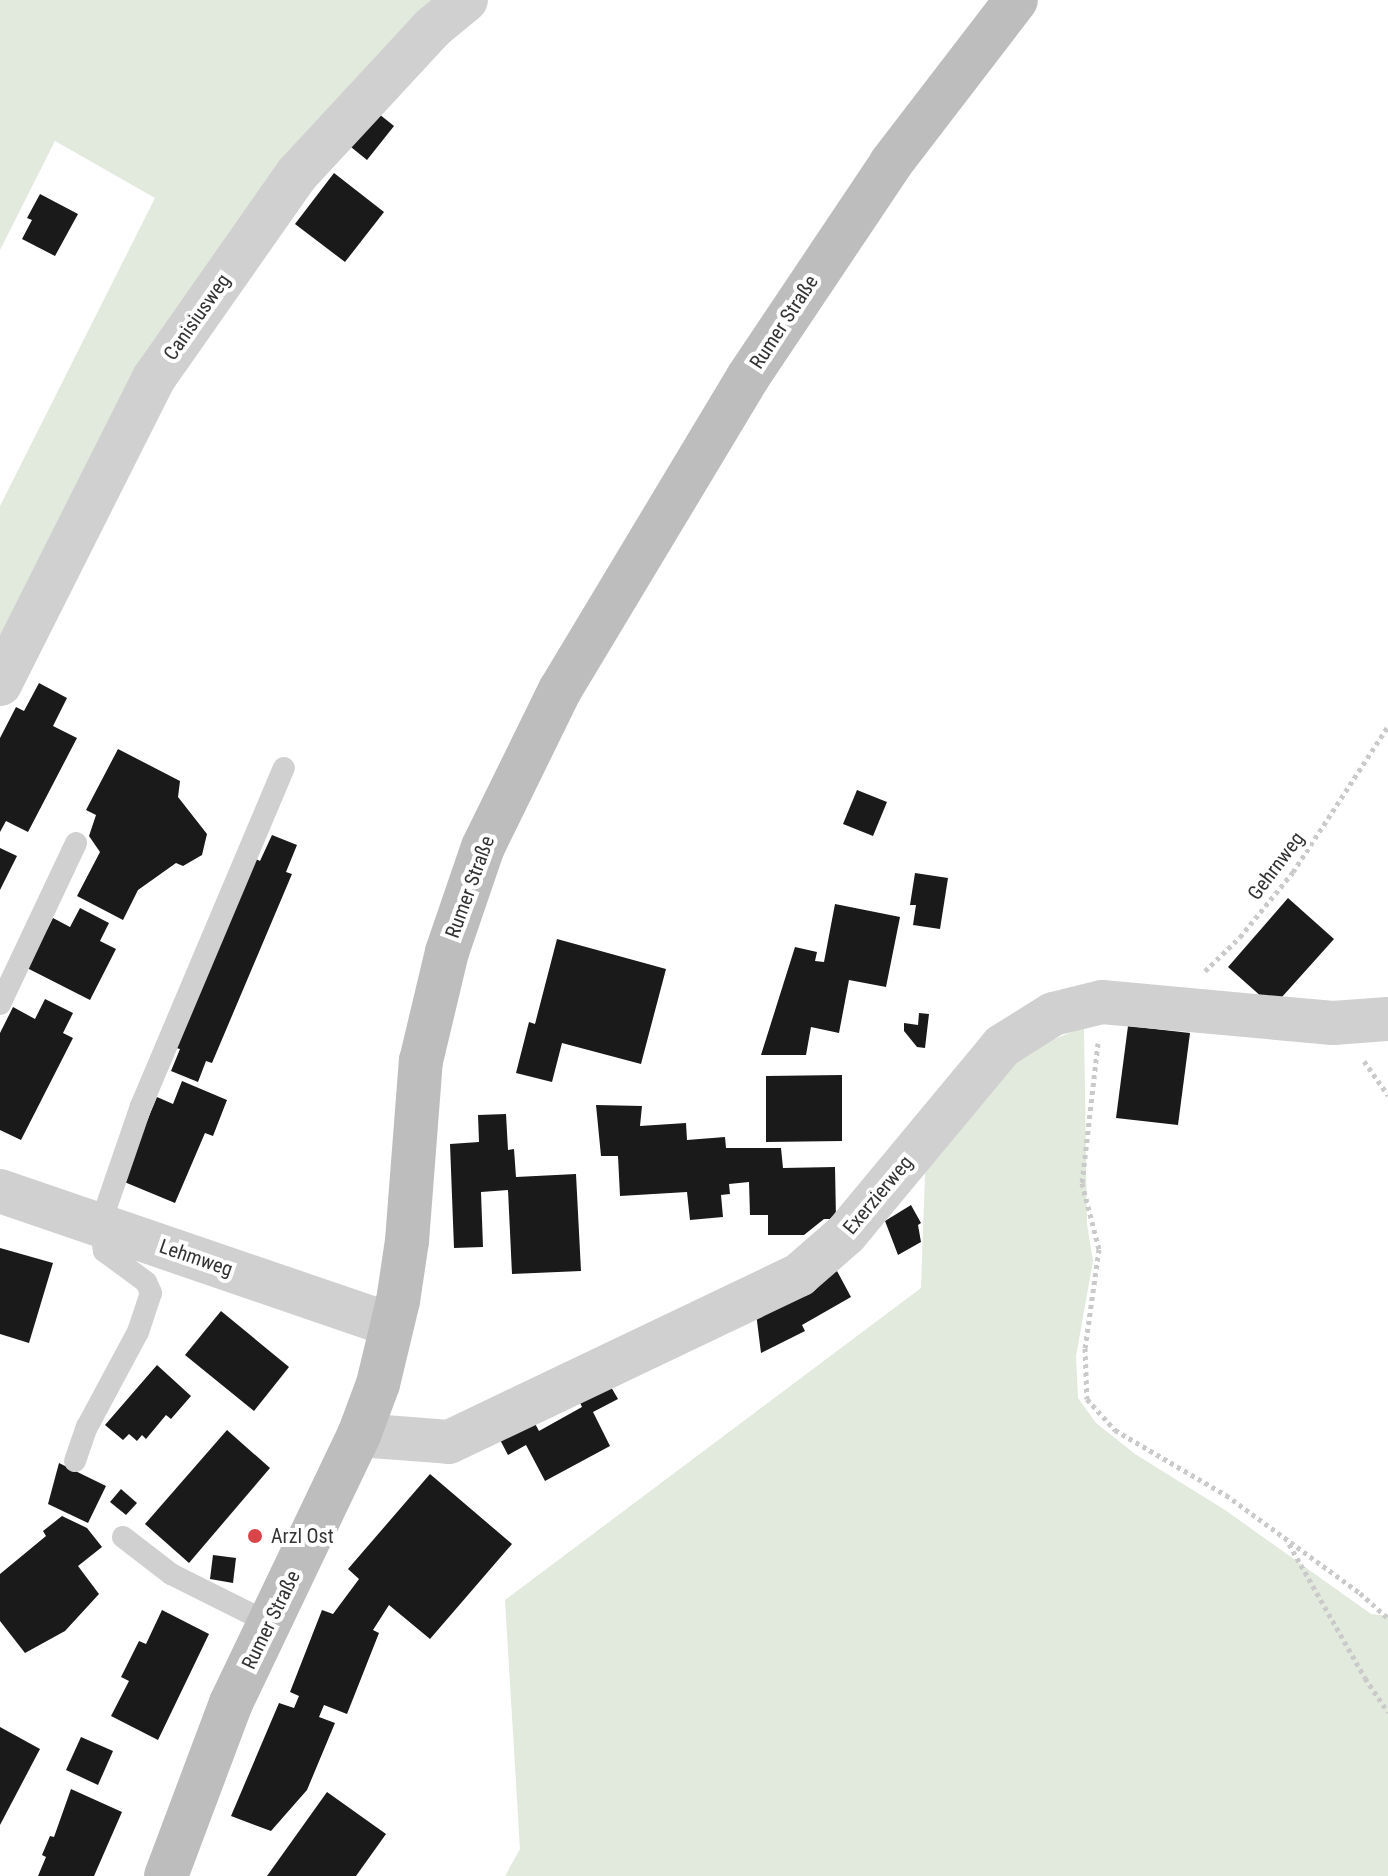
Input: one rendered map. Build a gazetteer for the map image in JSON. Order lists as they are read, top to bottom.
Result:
{
  "streets": {
    "main road": ["Rumer Straße"],
    "street": ["Canisiusweg", "Exerzierweg", "Lehmweg"],
    "path": ["Gehrnweg"]
  },
  "crossings": [
    ["Rumer Straße", "Exerzierweg"],
    ["Rumer Straße", "Lehmweg"],
    ["Gehrnweg", "Exerzierweg"]
  ],
  "places": ["Arzl Ost"]
}
